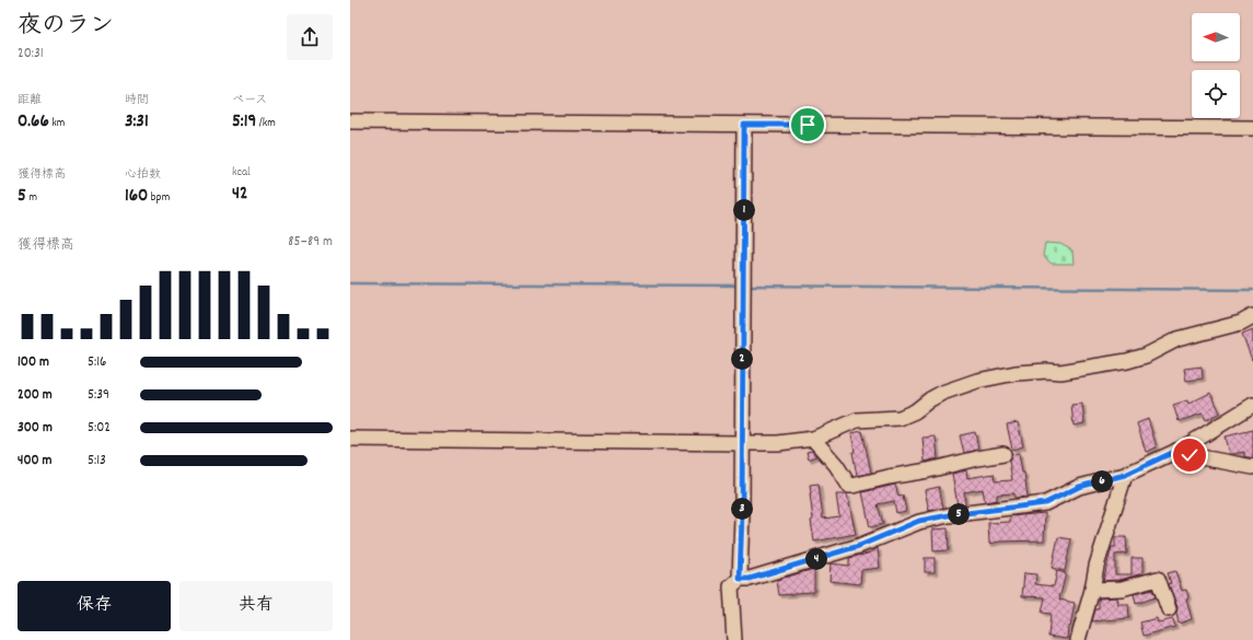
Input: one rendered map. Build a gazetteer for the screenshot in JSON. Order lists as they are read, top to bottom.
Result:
{
  "north": "left",
  "page": {
    "heading": ["夜のラン", "20:31"],
    "stats": [
      ["距離", "0.66 km"],
      ["時間", "3:31"],
      ["ペース", "5:19 /km"],
      ["獲得標高", "5 m"],
      ["心拍数", "160 bpm"],
      ["kcal", "42"]
    ],
    "pins": [
      "1",
      "2",
      "6",
      "3",
      "5",
      "4"
    ],
    "chart": ["獲得標高", "85–89 m"],
    "list": [
      {
        "name": "100 m",
        "note": "5:16"
      },
      {
        "name": "200 m",
        "note": "5:39"
      },
      {
        "name": "300 m",
        "note": "5:02"
      },
      {
        "name": "400 m",
        "note": "5:13"
      }
    ],
    "buttons": ["保存", "共有"]
  }
}
